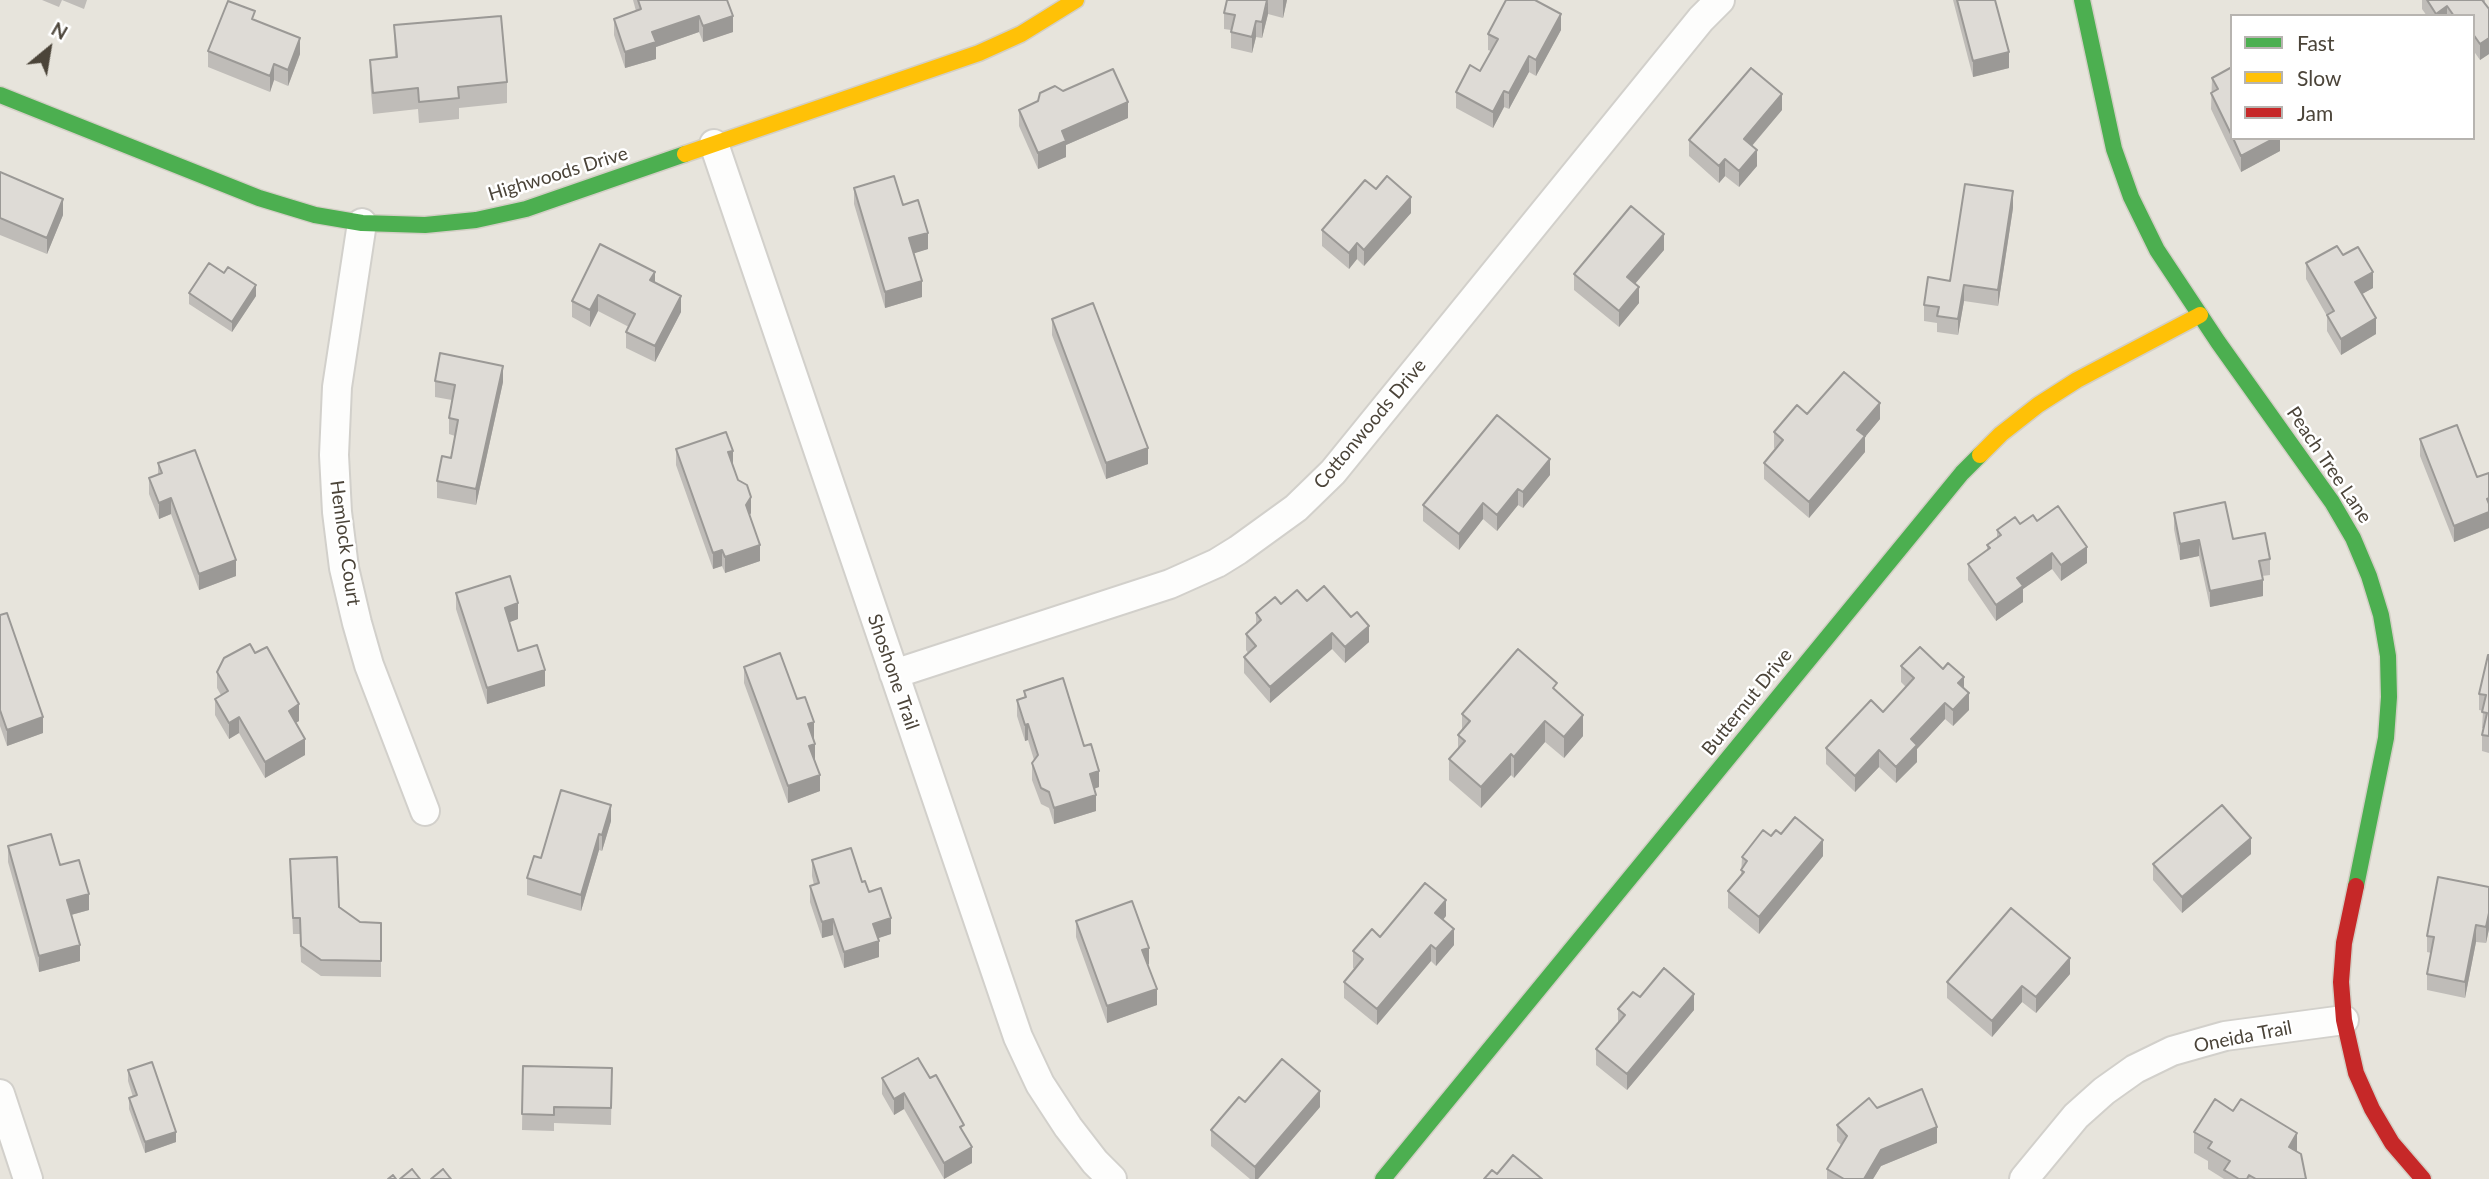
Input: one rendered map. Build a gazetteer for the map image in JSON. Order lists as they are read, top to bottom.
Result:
{
  "streets": {
    "street": [
      "Highwoods Drive",
      "Cottonwoods Drive",
      "Peach Tree Lane",
      "Hemlock Court",
      "Shoshone Trail",
      "Butternut Drive",
      "Oneida Trail"
    ]
  },
  "crossings": [
    ["Highwoods Drive", "Hemlock Court"],
    ["Highwoods Drive", "Shoshone Trail"],
    ["Cottonwoods Drive", "Shoshone Trail"],
    ["Peach Tree Lane", "Butternut Drive"],
    ["Peach Tree Lane", "Oneida Trail"]
  ],
  "legend": ["Fast", "Slow", "Jam"],
  "north": "top right"
}
